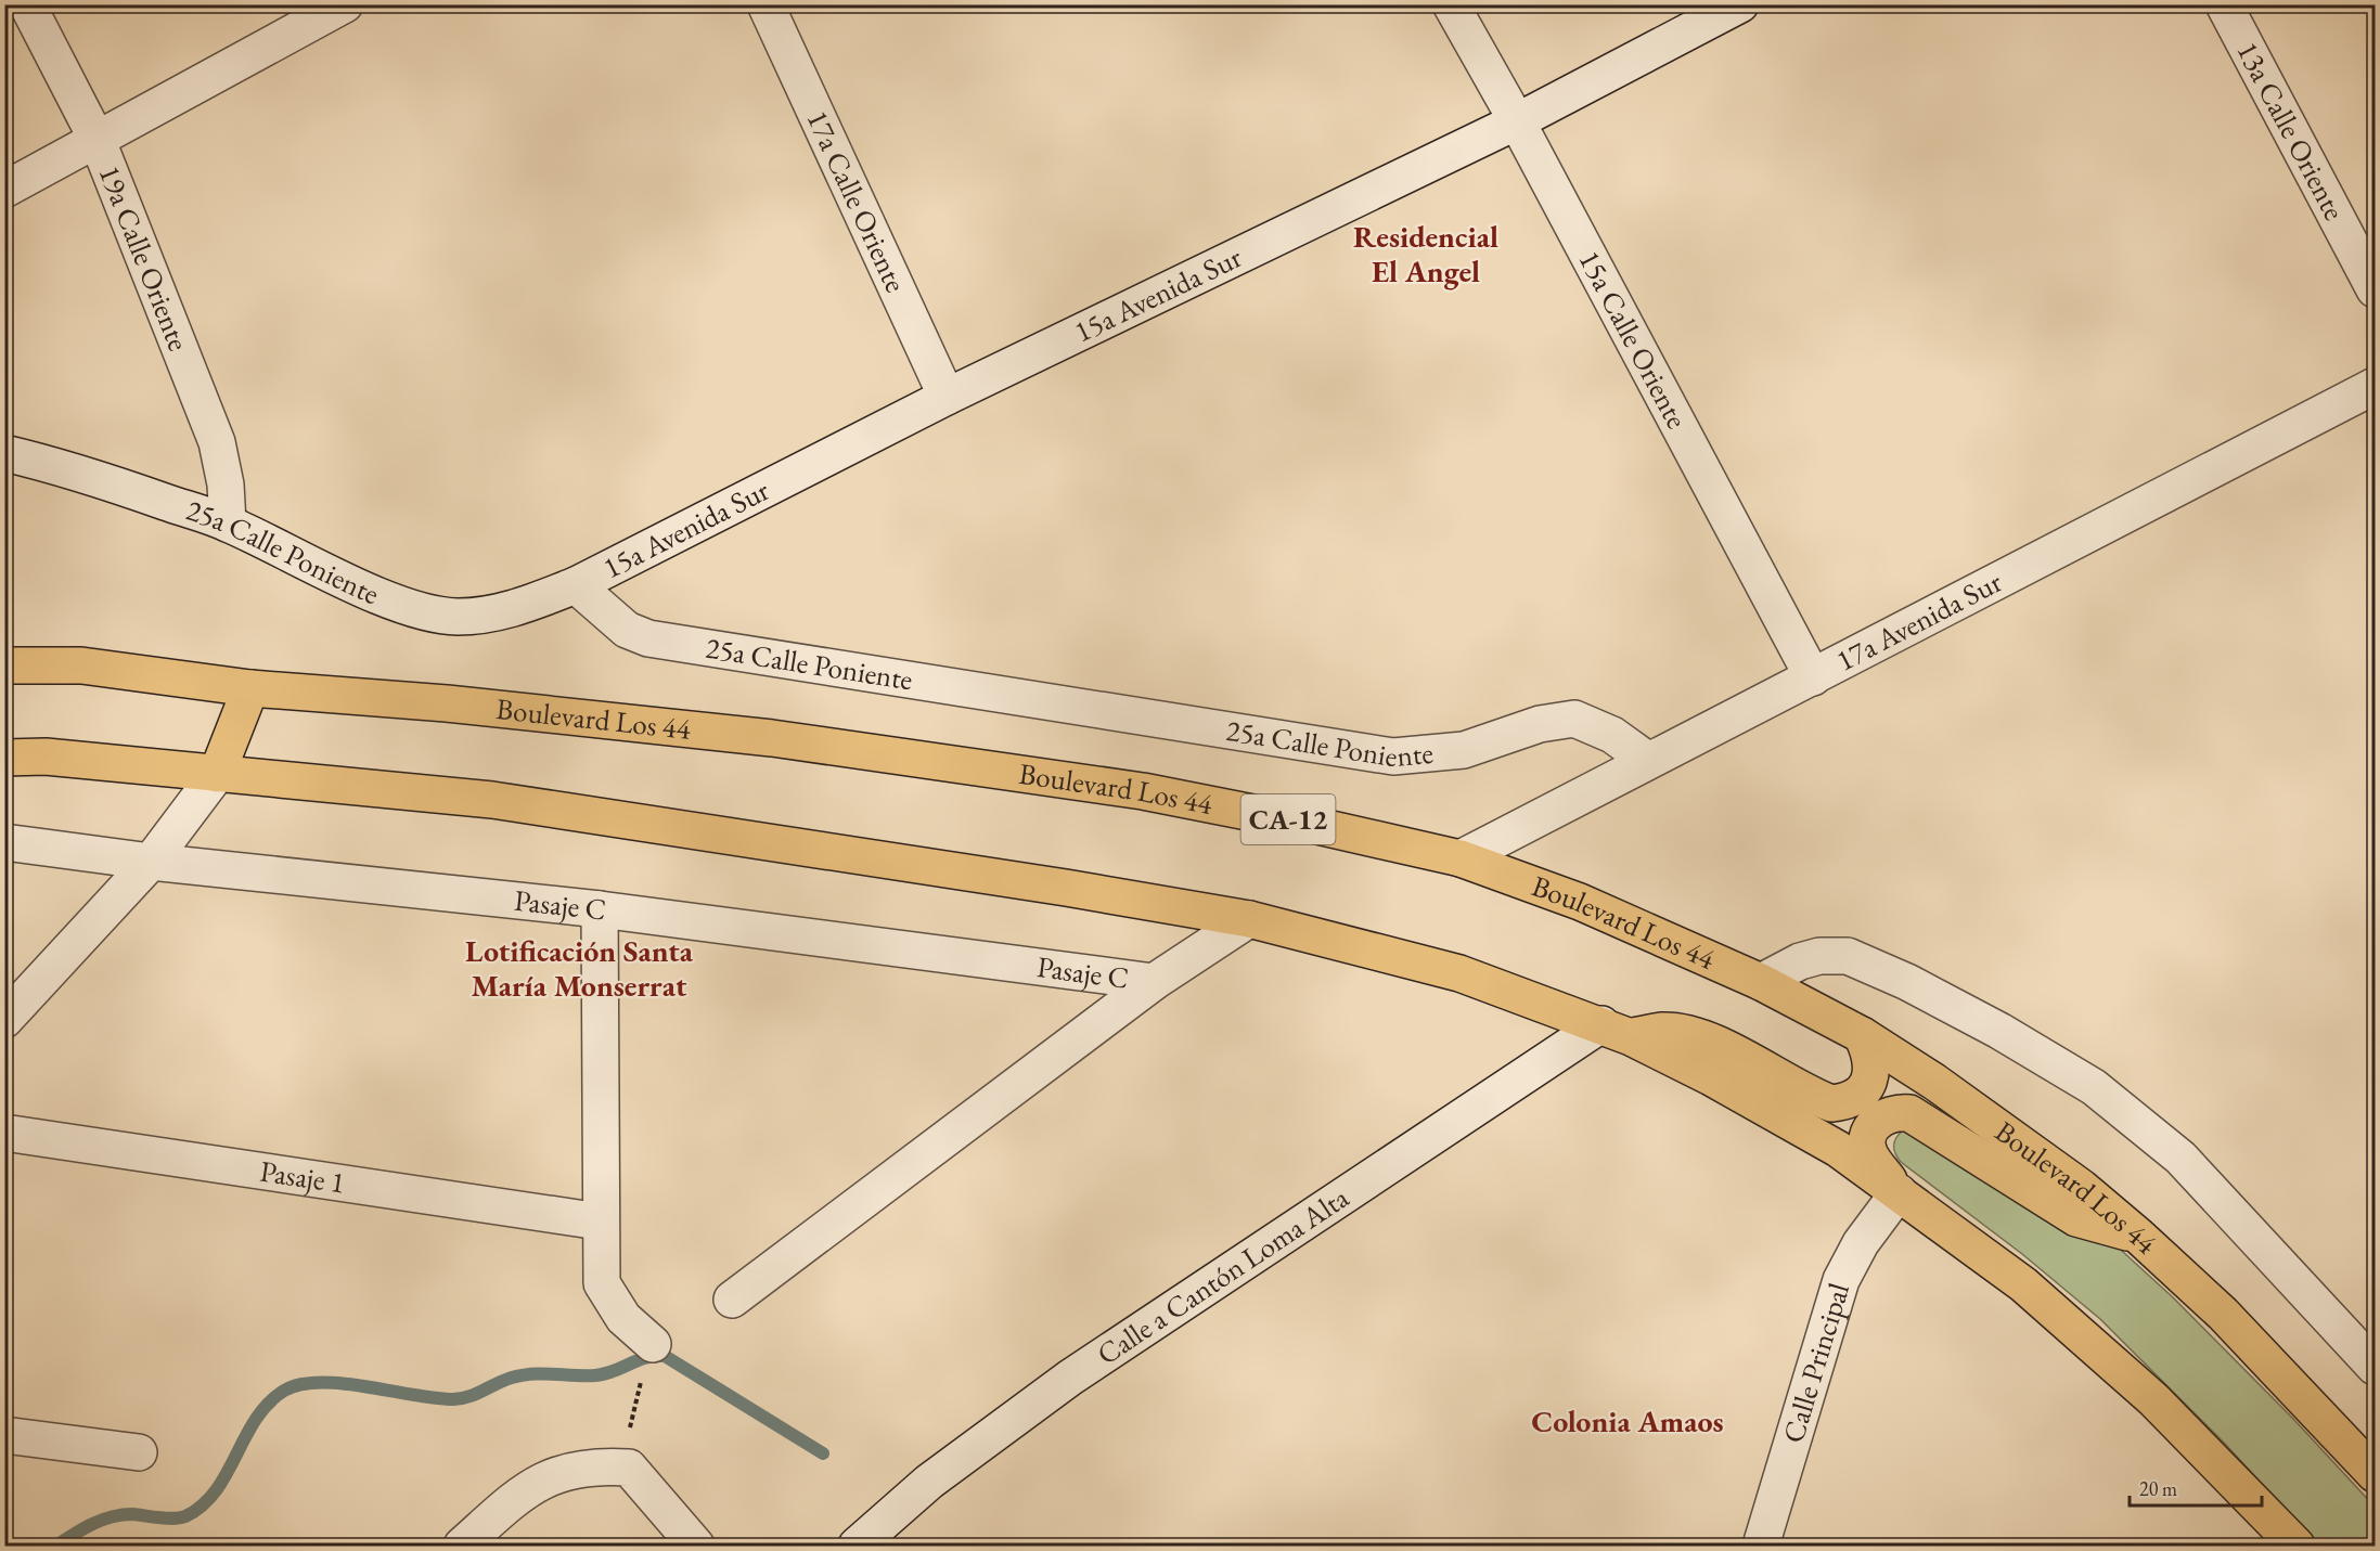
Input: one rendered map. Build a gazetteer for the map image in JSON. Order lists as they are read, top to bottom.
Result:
{
  "streets": {
    "highway": ["Boulevard Los 44", "CA-12"],
    "street": [
      "13a Calle Oriente",
      "17a Calle Oriente",
      "19a Calle Oriente",
      "15a Avenida Sur",
      "15a Calle Oriente",
      "25a Calle Poniente",
      "17a Avenida Sur",
      "Pasaje C",
      "Pasaje 1",
      "Calle a Cantón Loma Alta",
      "Calle Principal"
    ]
  },
  "crossings": [
    ["17a Calle Oriente", "15a Avenida Sur"],
    ["19a Calle Oriente", "25a Calle Poniente"],
    ["15a Avenida Sur", "15a Calle Oriente"],
    ["15a Avenida Sur", "25a Calle Poniente"],
    ["15a Calle Oriente", "17a Avenida Sur"],
    ["25a Calle Poniente", "17a Avenida Sur"],
    ["17a Avenida Sur", "Boulevard Los 44"]
  ],
  "districts": ["Residencial El Angel", "Lotificación Santa María Monserrat", "Colonia Amaos"],
  "scale_bar": "20 m"
}
